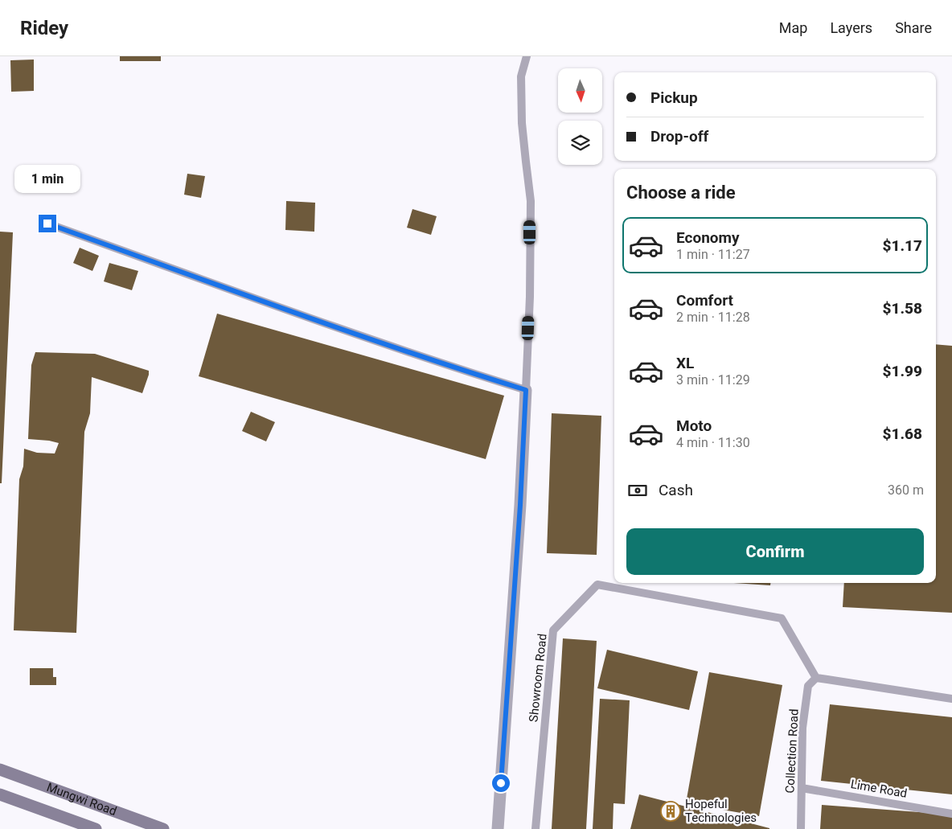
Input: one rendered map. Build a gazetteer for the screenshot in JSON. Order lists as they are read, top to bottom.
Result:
{
  "streets": {
    "main road": ["Mungwi Road"],
    "lane": ["Showroom Road", "Collection Road", "Lime Road"]
  },
  "crossings": [
    ["Showroom Road", "Collection Road"],
    ["Collection Road", "Lime Road"]
  ],
  "places": {
    "building": ["Hopeful Technologies"]
  },
  "north": "bottom",
  "page": {
    "header": "Ridey",
    "nav": ["Map", "Layers", "Share"],
    "banner": ["Pickup", "Drop-off"],
    "bubble": "1 min",
    "heading": "Choose a ride",
    "list": [
      {
        "name": "Economy",
        "note": "1 min · 11:27",
        "value": "$1.17"
      },
      {
        "name": "Comfort",
        "note": "2 min · 11:28",
        "value": "$1.58"
      },
      {
        "name": "XL",
        "note": "3 min · 11:29",
        "value": "$1.99"
      },
      {
        "name": "Moto",
        "note": "4 min · 11:30",
        "value": "$1.68"
      }
    ],
    "pay": ["Cash", "360 m"],
    "buttons": "Confirm"
  }
}
